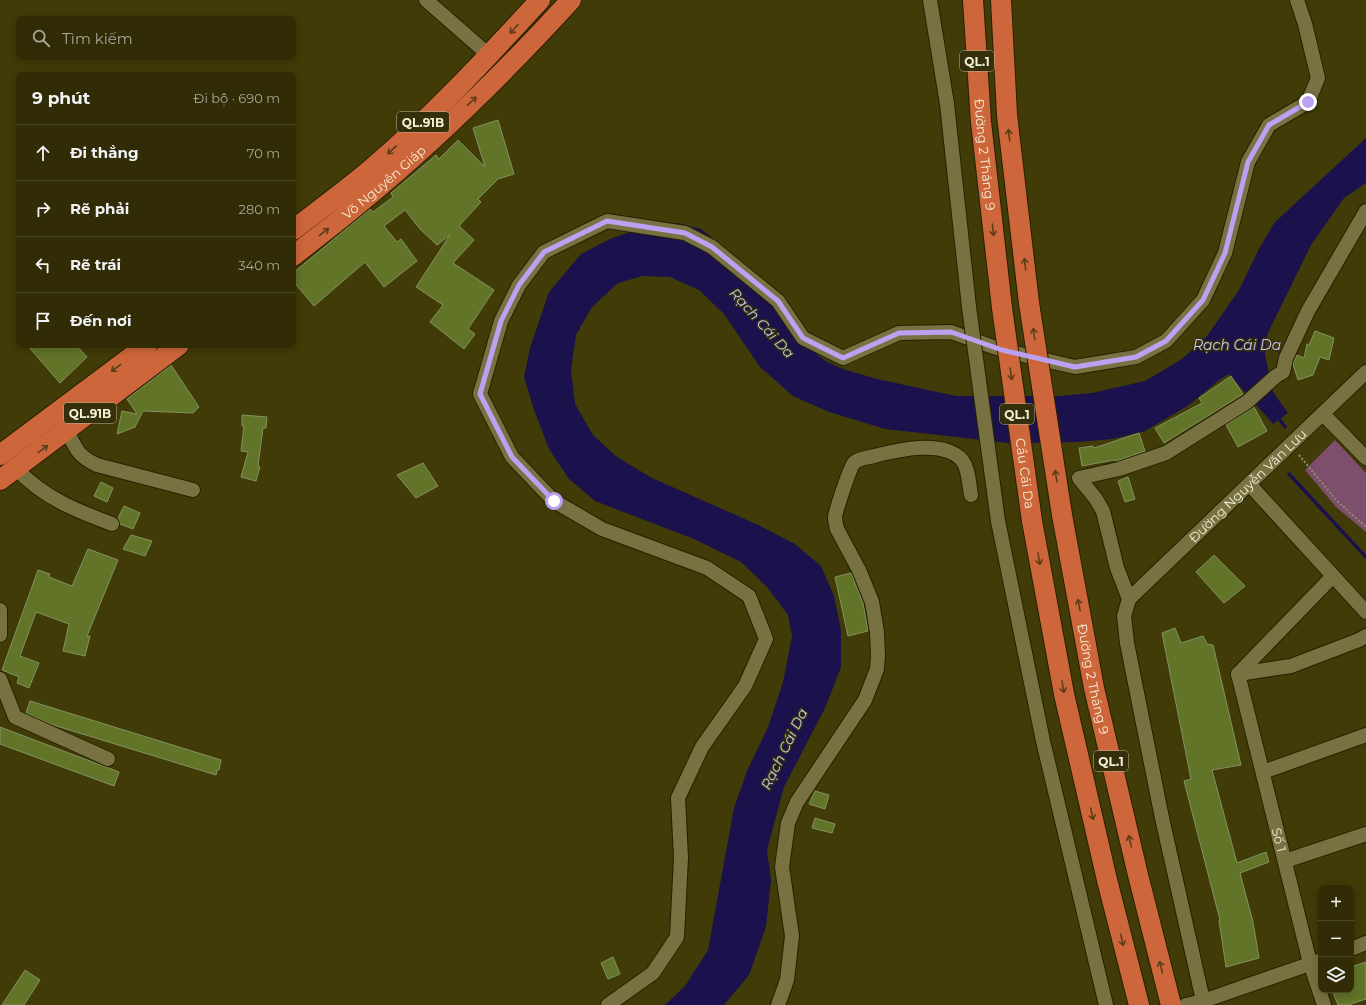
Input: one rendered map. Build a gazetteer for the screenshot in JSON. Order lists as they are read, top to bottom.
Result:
{
  "streets": {
    "highway": [
      "QL.1",
      "QL.91B",
      "Đường 2 Tháng 9",
      "Võ Nguyên Giáp",
      "Cầu Cái Da"
    ],
    "street": ["Đường Nguyễn Văn Lưu", "Số 1"]
  },
  "crossings": [
    ["Đường 2 Tháng 9", "Cầu Cái Da"]
  ],
  "one_way": ["Cầu Cái Da"],
  "water": ["Rạch Cái Da"],
  "page": {
    "search": "Tìm kiếm",
    "heading": ["9 phút", "Đi bộ · 690 m"],
    "list": [
      ["Đi thẳng", "70 m"],
      ["Rẽ phải", "280 m"],
      ["Rẽ trái", "340 m"],
      "Đến nơi"
    ],
    "map_buttons": ["+", "−"]
  }
}
